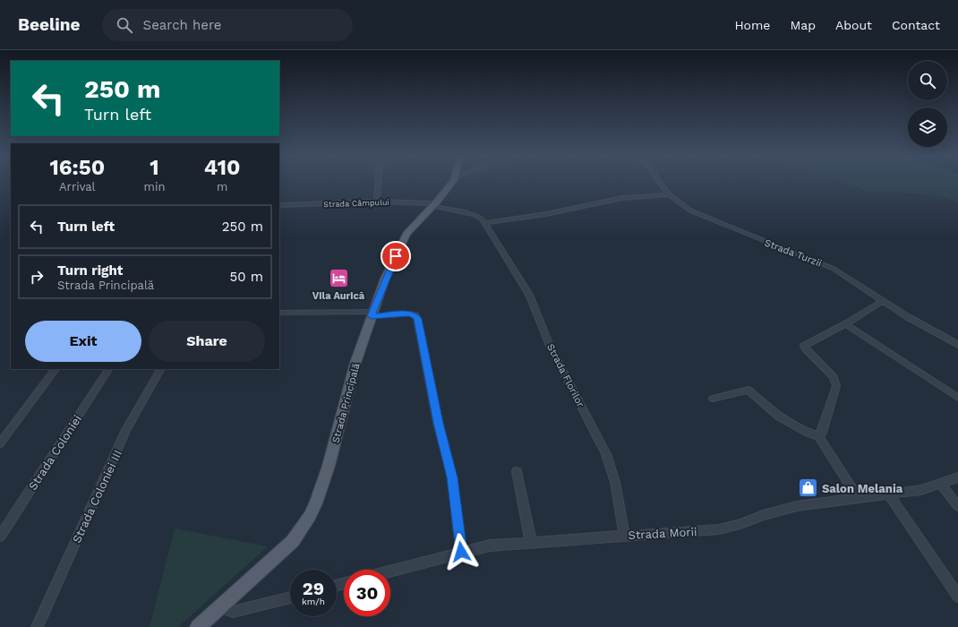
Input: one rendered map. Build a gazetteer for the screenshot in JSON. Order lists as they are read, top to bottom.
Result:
{
  "streets": {
    "main road": ["Strada Principală"],
    "street": [
      "Strada Câmpului",
      "Strada Turzii",
      "Strada Florilor",
      "Strada Coloniei",
      "Strada Coloniei III",
      "Strada Morii"
    ]
  },
  "crossings": [
    ["Strada Câmpului", "Strada Florilor"],
    ["Strada Câmpului", "Strada Principală"],
    ["Strada Florilor", "Strada Principală"],
    ["Strada Florilor", "Strada Morii"]
  ],
  "places": {
    "hotel": ["Vila Aurică"],
    "shop": ["Salon Melania"]
  },
  "page": {
    "header": "Beeline",
    "search": "Search here",
    "nav": [
      "Home",
      "Map",
      "About",
      "Contact"
    ],
    "turn": ["250 m", "Turn left"],
    "eta": [
      "16:50",
      "Arrival",
      "1",
      "min",
      "410",
      "m"
    ],
    "list": [
      {
        "name": "Turn left",
        "value": "250 m"
      },
      {
        "name": "Turn right",
        "note": "Strada Principală",
        "value": "50 m"
      }
    ],
    "buttons": ["Exit", "Share"],
    "speed": "29 km/h",
    "limit": "30"
  }
}
